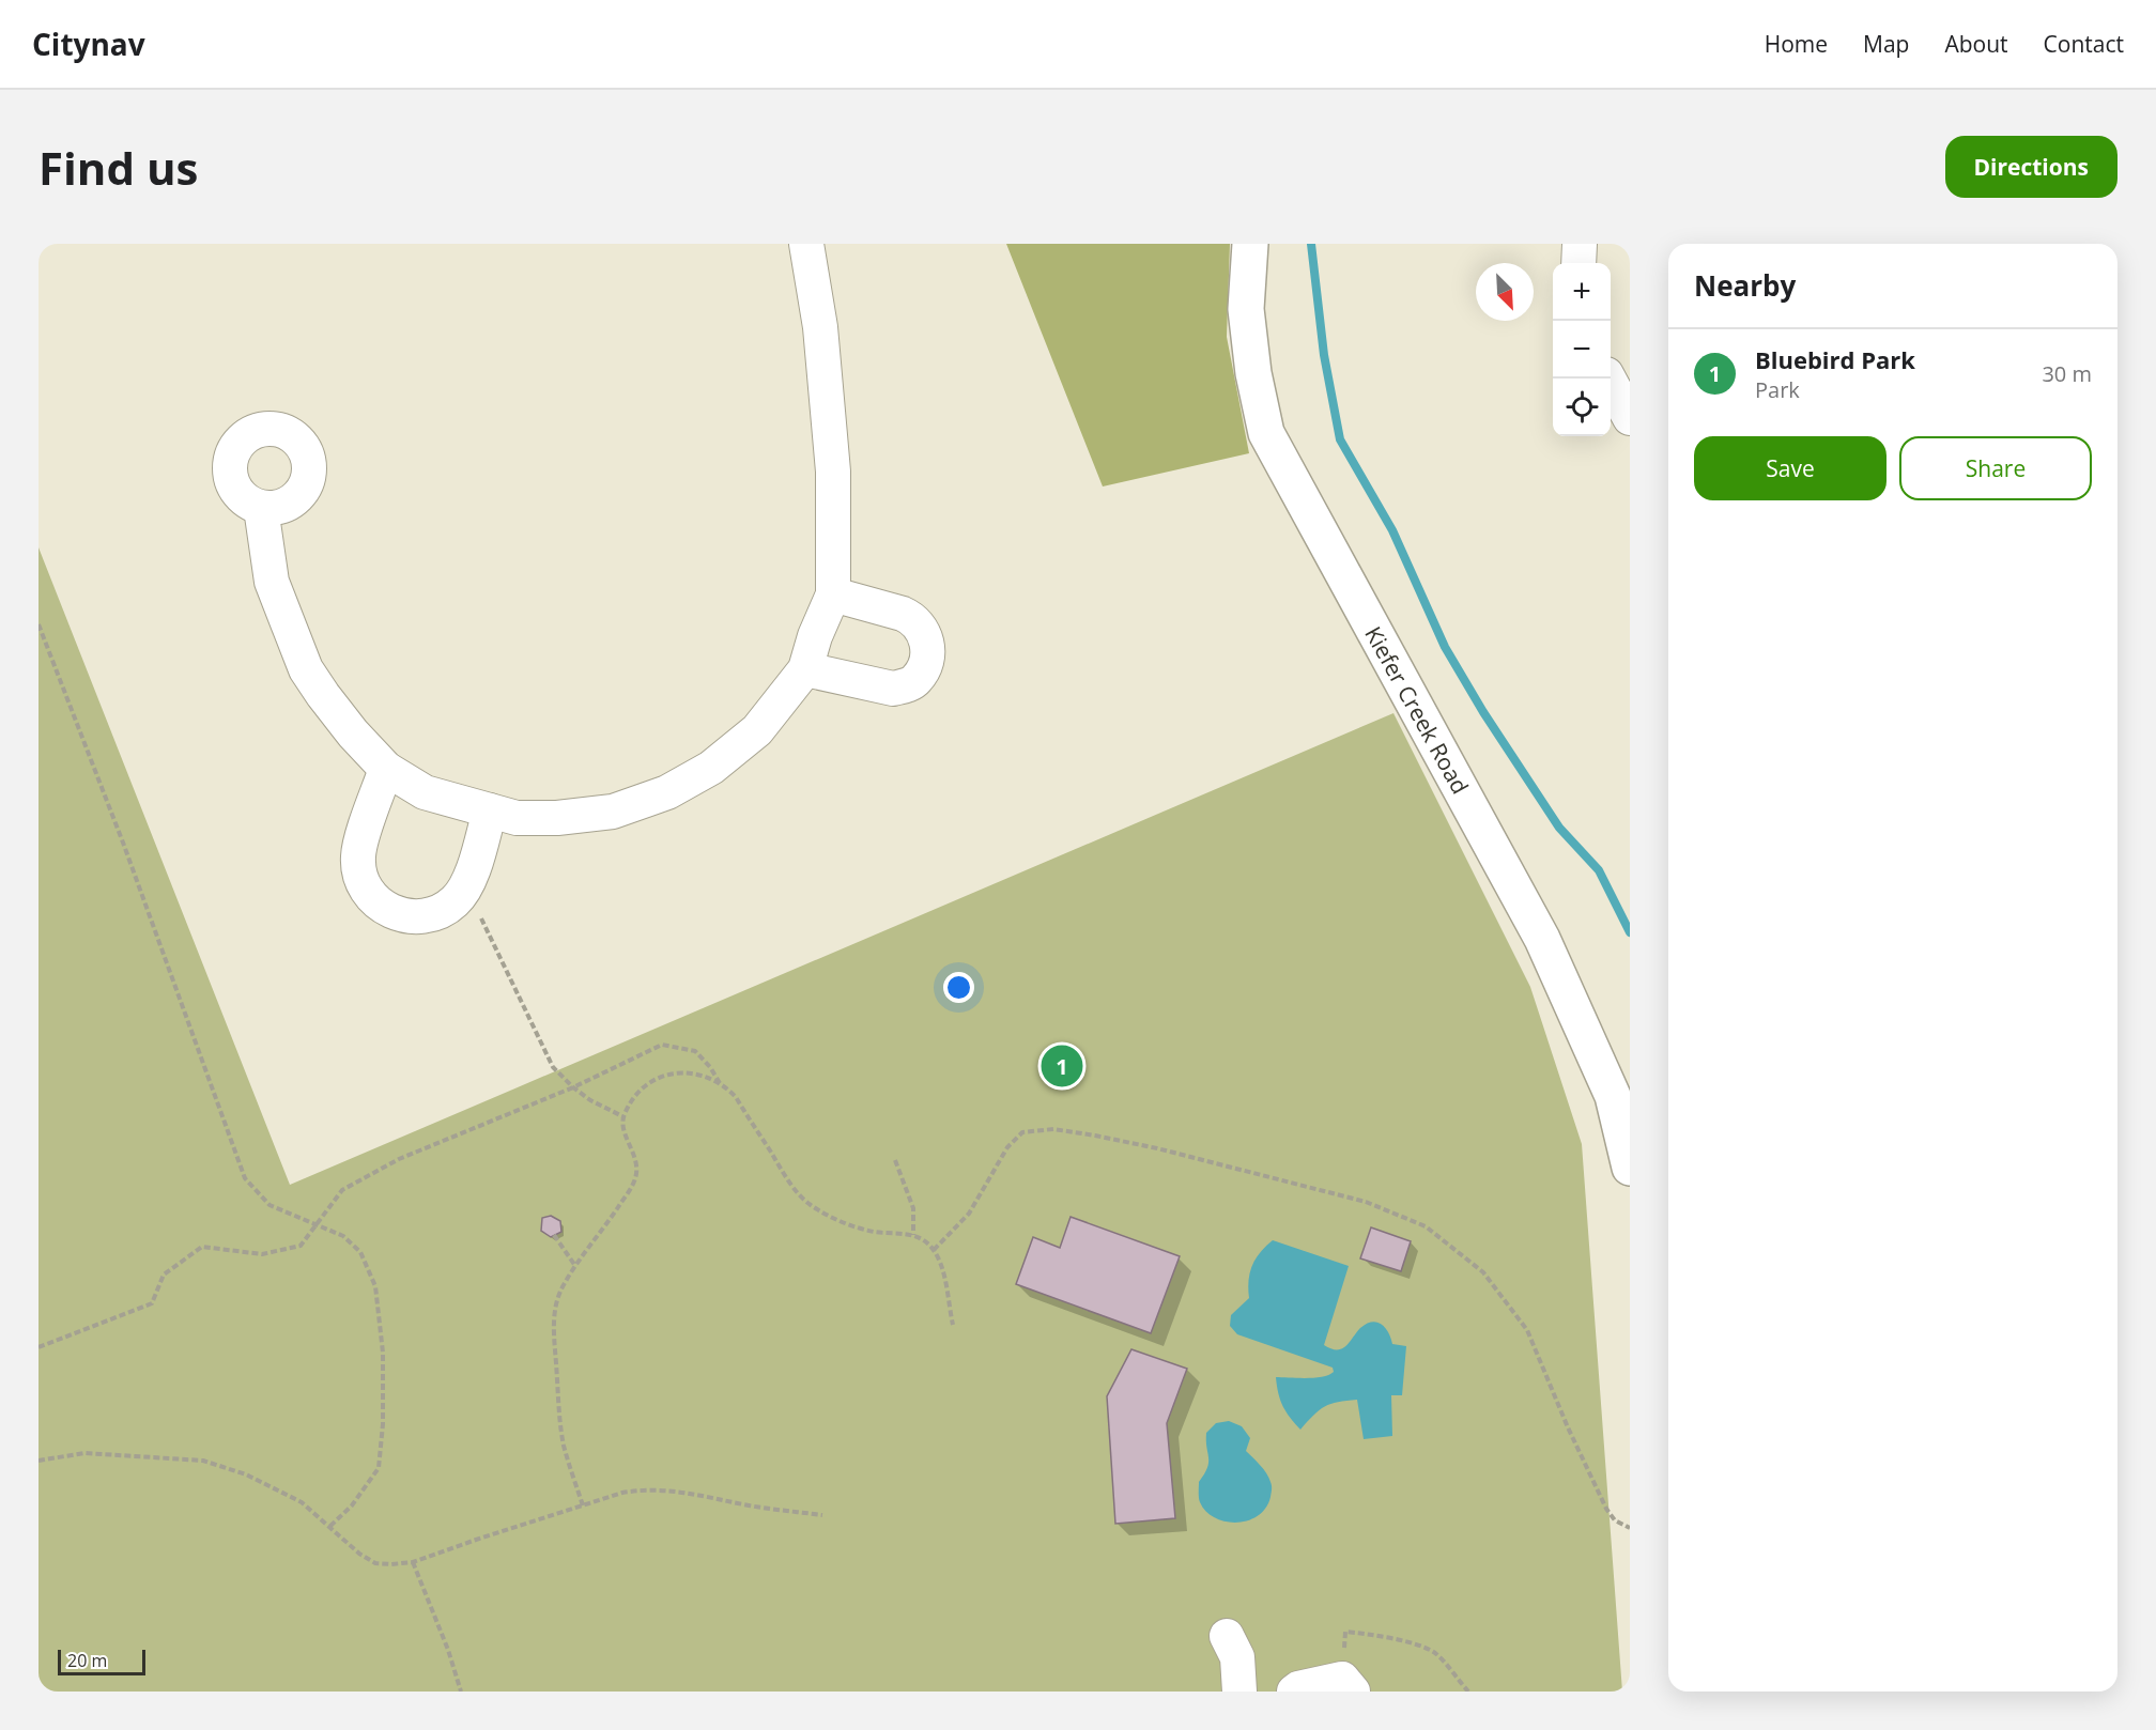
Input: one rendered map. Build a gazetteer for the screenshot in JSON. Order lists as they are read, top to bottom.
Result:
{
  "streets": {
    "street": ["Kiefer Creek Road"]
  },
  "scale_bar": "20 m",
  "north": "bottom right",
  "page": {
    "header": "Citynav",
    "nav": [
      "Home",
      "Map",
      "About",
      "Contact"
    ],
    "buttons": [
      "Directions",
      ["Save", "Share"]
    ],
    "title": "Find us",
    "heading": "Nearby",
    "map_buttons": ["+", "−"],
    "list": [
      {
        "mark": "1",
        "name": "Bluebird Park",
        "note": "Park",
        "value": "30 m"
      }
    ],
    "pins": "1",
    "scale": "20 m"
  }
}
